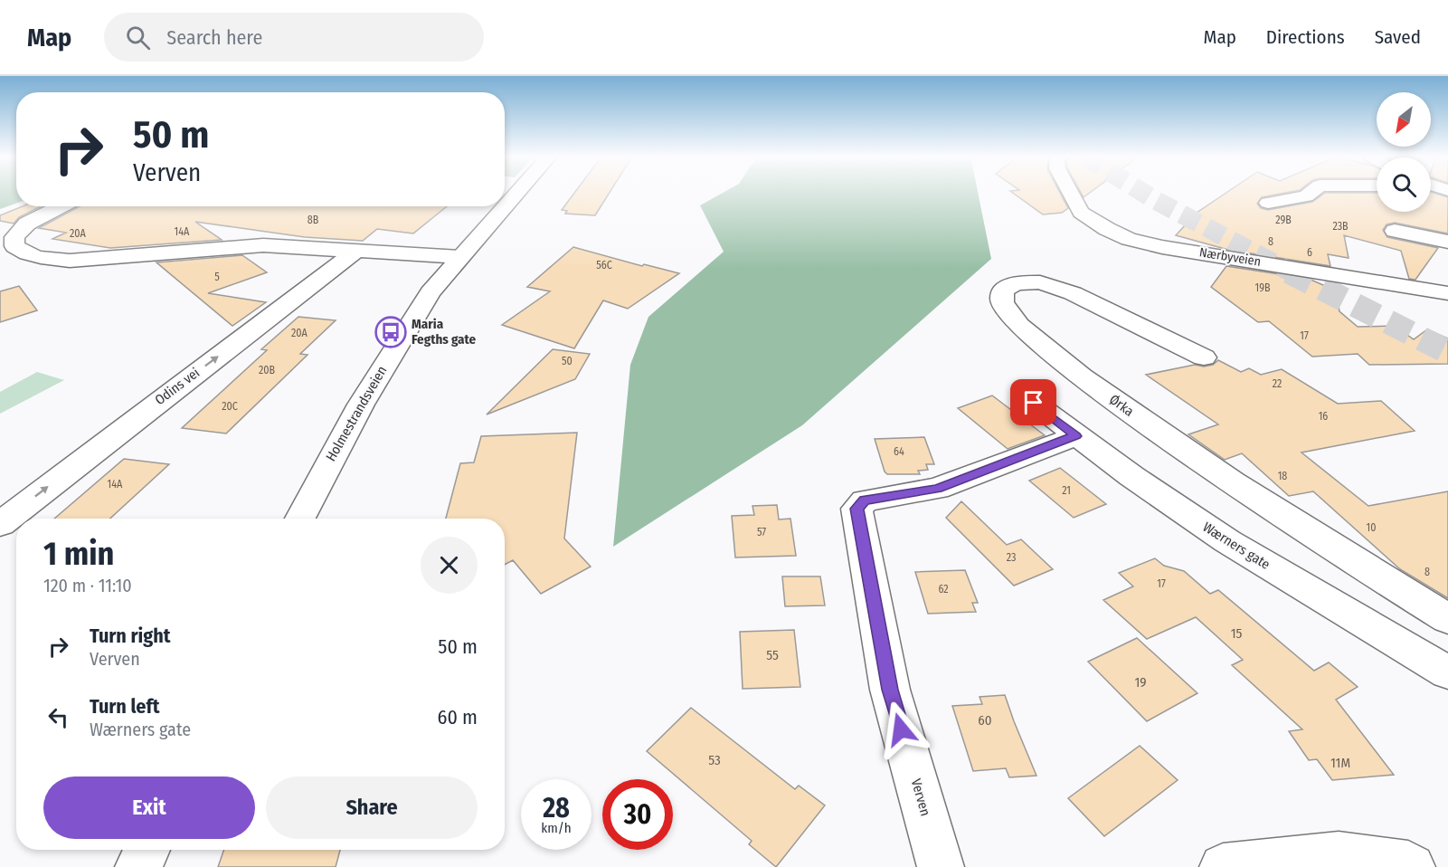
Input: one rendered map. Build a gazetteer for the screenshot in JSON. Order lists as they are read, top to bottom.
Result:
{
  "streets": {
    "street": [
      "Nærbyveien",
      "Odins vei",
      "Ørka",
      "Holmestrandsveien",
      "Wærners gate",
      "Verven"
    ]
  },
  "crossings": [
    ["Wærners gate", "Verven"]
  ],
  "one_way": ["Odins vei"],
  "places": {
    "bus stop": ["Maria Fegths gate"]
  },
  "house_numbers": [
    "8B",
    "29B",
    "23B",
    "14A",
    "20A",
    "8",
    "6",
    "56C",
    "5",
    "19B",
    "20A",
    "17",
    "50",
    "20B",
    "22",
    "20C",
    "16",
    "64",
    "18",
    "14A",
    "21",
    "10",
    "57",
    "23",
    "8",
    "17",
    "62",
    "15",
    "55",
    "19",
    "60",
    "53",
    "11M"
  ],
  "north": "bottom left",
  "page": {
    "header": "Map",
    "search": "Search here",
    "nav": ["Map", "Directions", "Saved"],
    "turn": ["50 m", "Verven"],
    "heading": ["1 min", "120 m · 11:10"],
    "list": [
      {
        "name": "Turn right",
        "note": "Verven",
        "value": "50 m"
      },
      {
        "name": "Turn left",
        "note": "Wærners gate",
        "value": "60 m"
      }
    ],
    "buttons": ["Exit", "Share"],
    "speed": "28 km/h",
    "limit": "30"
  }
}
